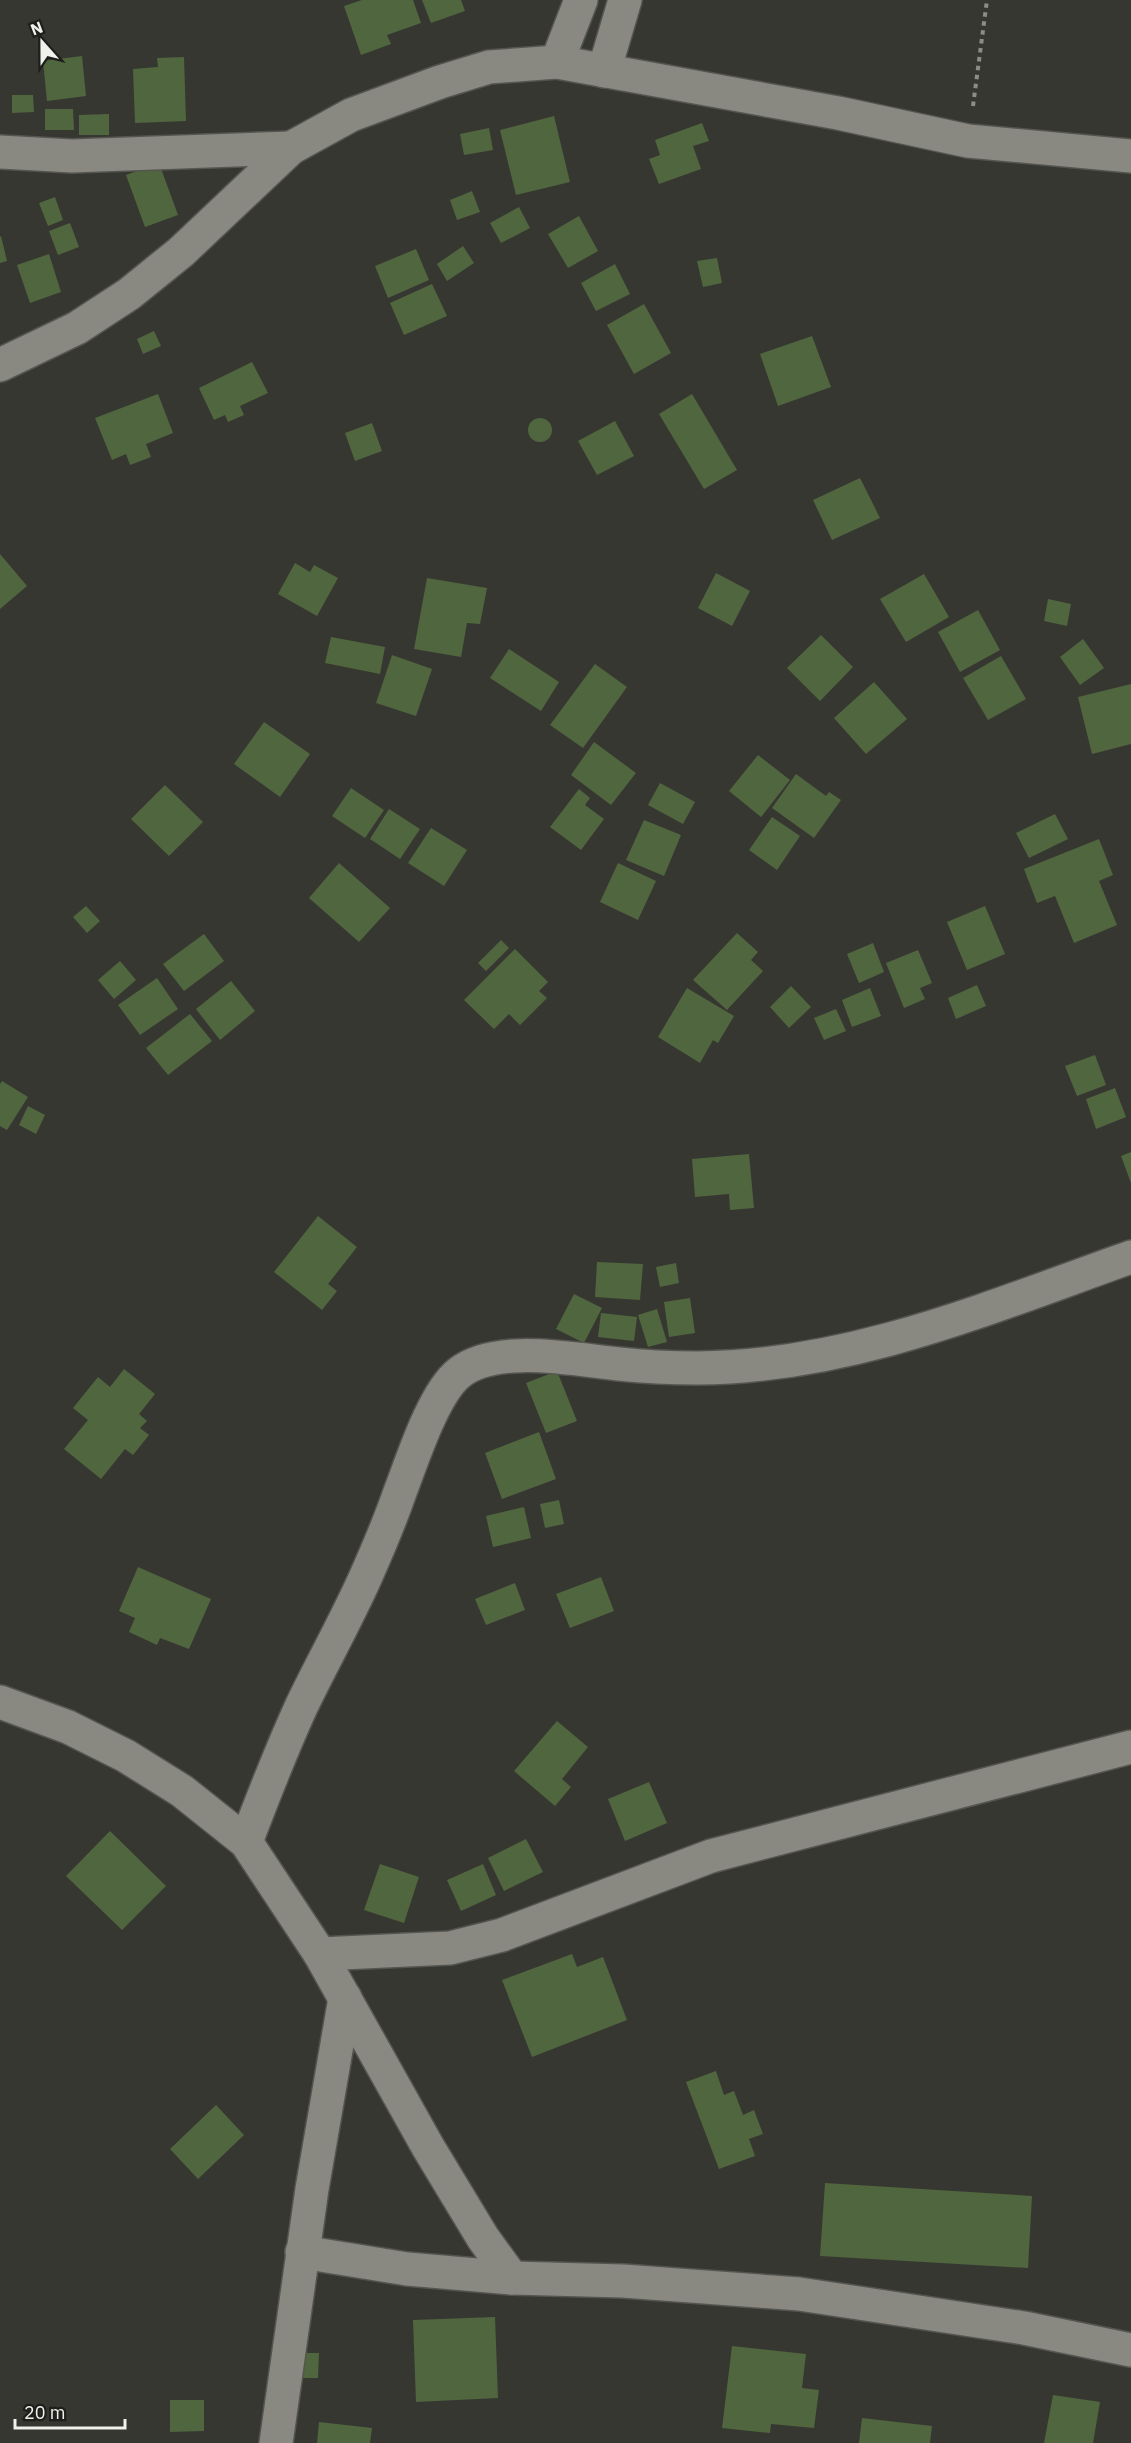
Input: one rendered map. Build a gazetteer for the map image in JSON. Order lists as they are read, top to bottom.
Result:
{
  "scale_bar": "20 m",
  "north": "top"
}
